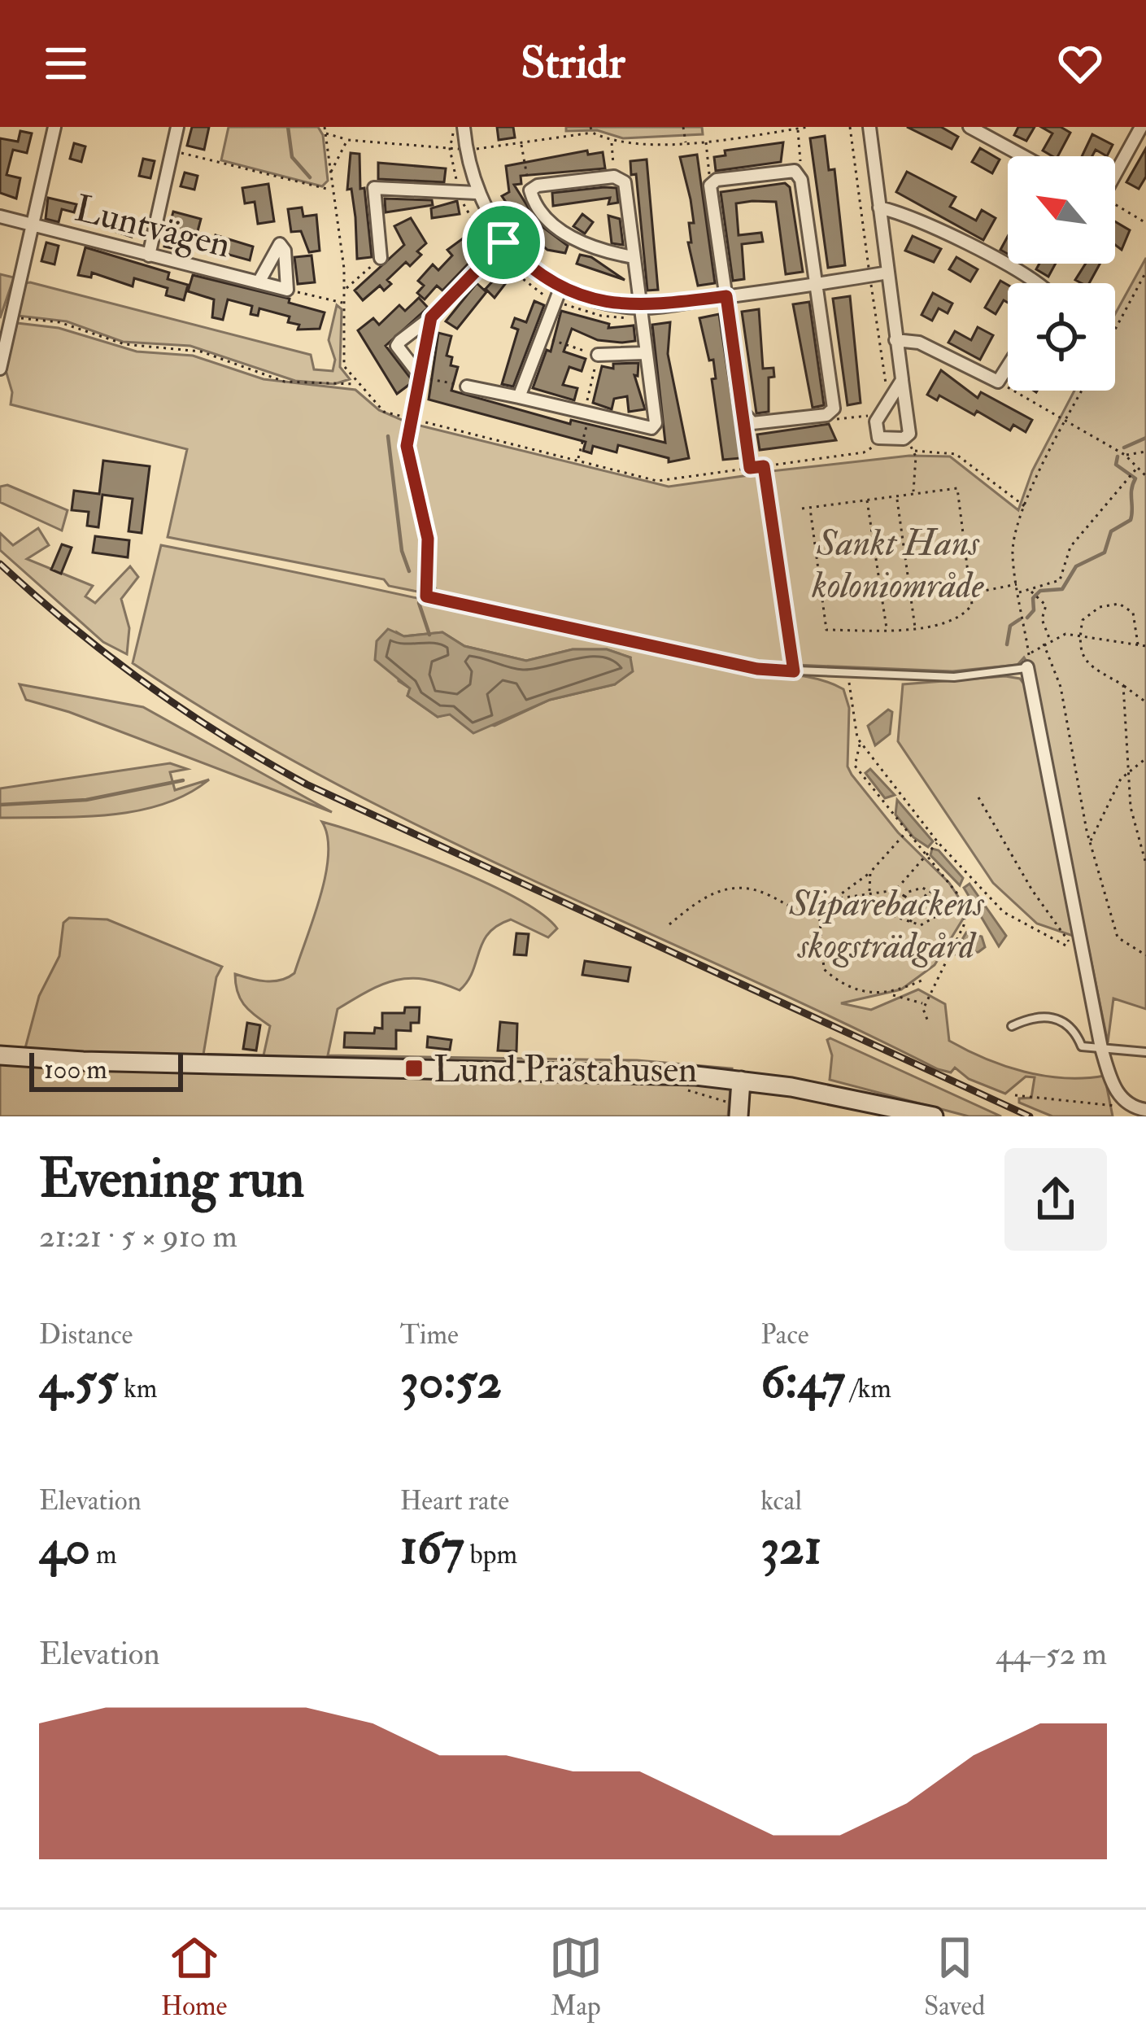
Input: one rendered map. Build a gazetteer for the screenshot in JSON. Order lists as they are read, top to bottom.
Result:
{
  "streets": {
    "street": ["Luntvägen"]
  },
  "parks": ["Sankt Hans koloniområde", "Sliparebackens skogsträdgård"],
  "places": {
    "transit": ["Lund Prästahusen"]
  },
  "scale_bar": "100 m",
  "north": "top left",
  "page": {
    "header": "Stridr",
    "scale": "100 m",
    "heading": ["Evening run", "21:21 · 5 × 910 m"],
    "stats": [
      ["Distance", "4.55 km"],
      ["Time", "30:52"],
      ["Pace", "6:47 /km"],
      ["Elevation", "40 m"],
      ["Heart rate", "167 bpm"],
      ["kcal", "321"]
    ],
    "chart": ["Elevation", "44–52 m"],
    "tabs": ["Home", "Map", "Saved"]
  }
}
